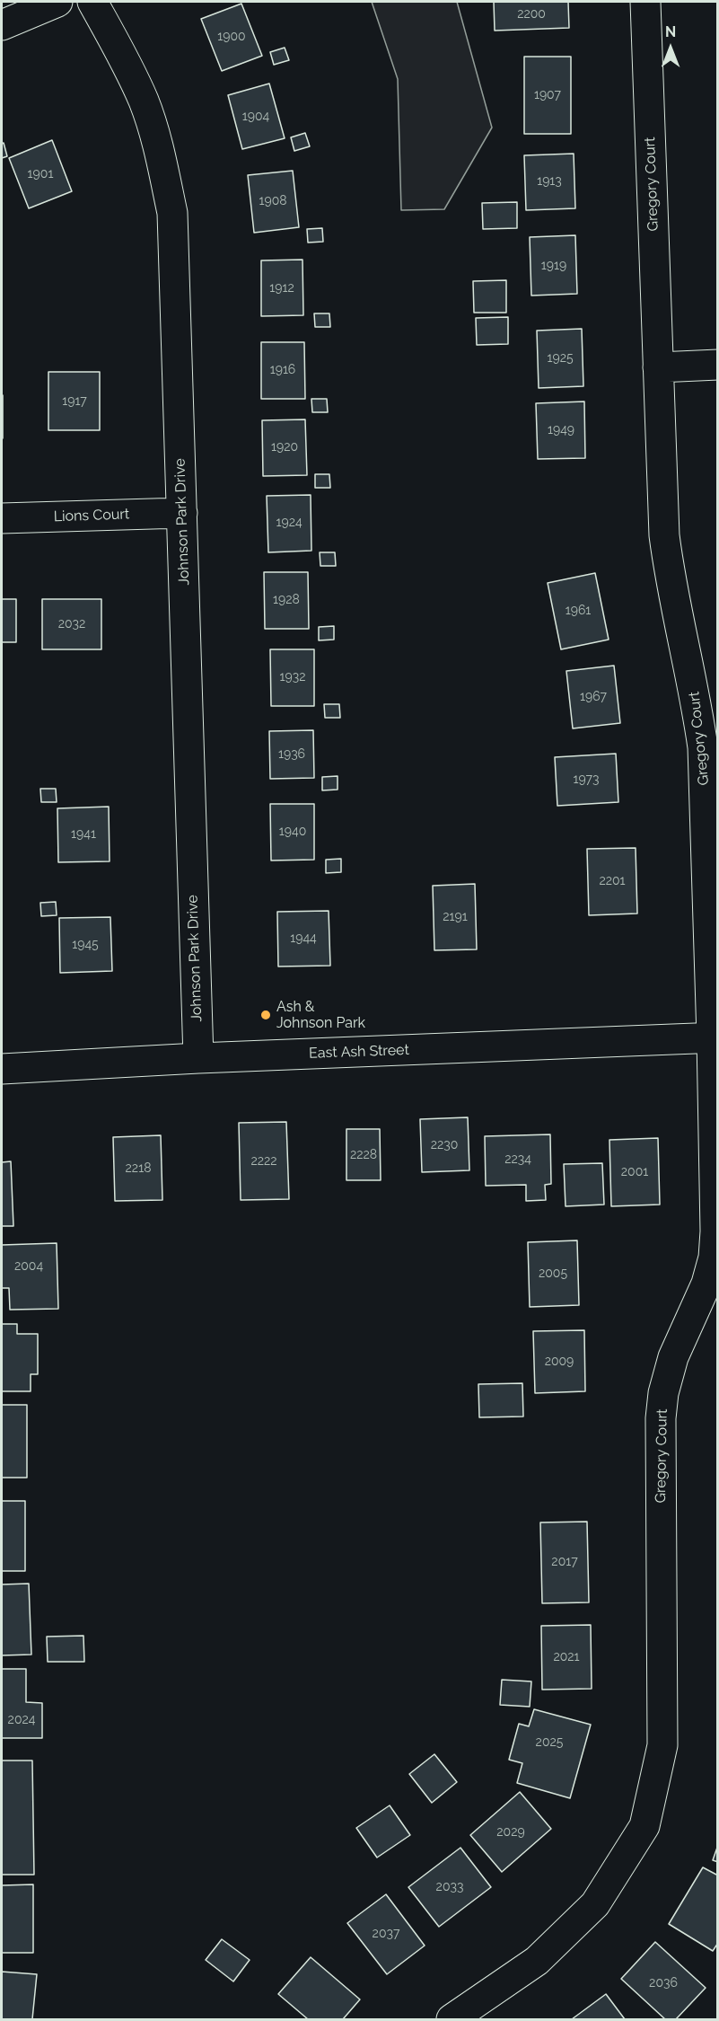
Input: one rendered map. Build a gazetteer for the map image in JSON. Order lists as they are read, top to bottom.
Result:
{
  "streets": {
    "street": [
      "Gregory Court",
      "Lions Court",
      "Johnson Park Drive",
      "East Ash Street"
    ]
  },
  "crossings": [
    ["Gregory Court", "East Ash Street"],
    ["Lions Court", "Johnson Park Drive"],
    ["Johnson Park Drive", "East Ash Street"]
  ],
  "places": ["Ash & Johnson Park"],
  "house_numbers": [
    "2200",
    "1900",
    "1907",
    "1904",
    "1901",
    "1913",
    "1908",
    "1919",
    "1912",
    "1925",
    "1916",
    "1917",
    "1949",
    "1920",
    "1924",
    "1928",
    "1961",
    "2032",
    "1932",
    "1967",
    "1936",
    "1973",
    "1940",
    "1941",
    "2201",
    "2191",
    "1944",
    "1945",
    "2230",
    "2228",
    "2234",
    "2222",
    "2218",
    "2001",
    "2004",
    "2005",
    "2009",
    "2017",
    "2021",
    "2024",
    "2025",
    "2029",
    "2033",
    "2037",
    "2036"
  ],
  "north": "top"
}
